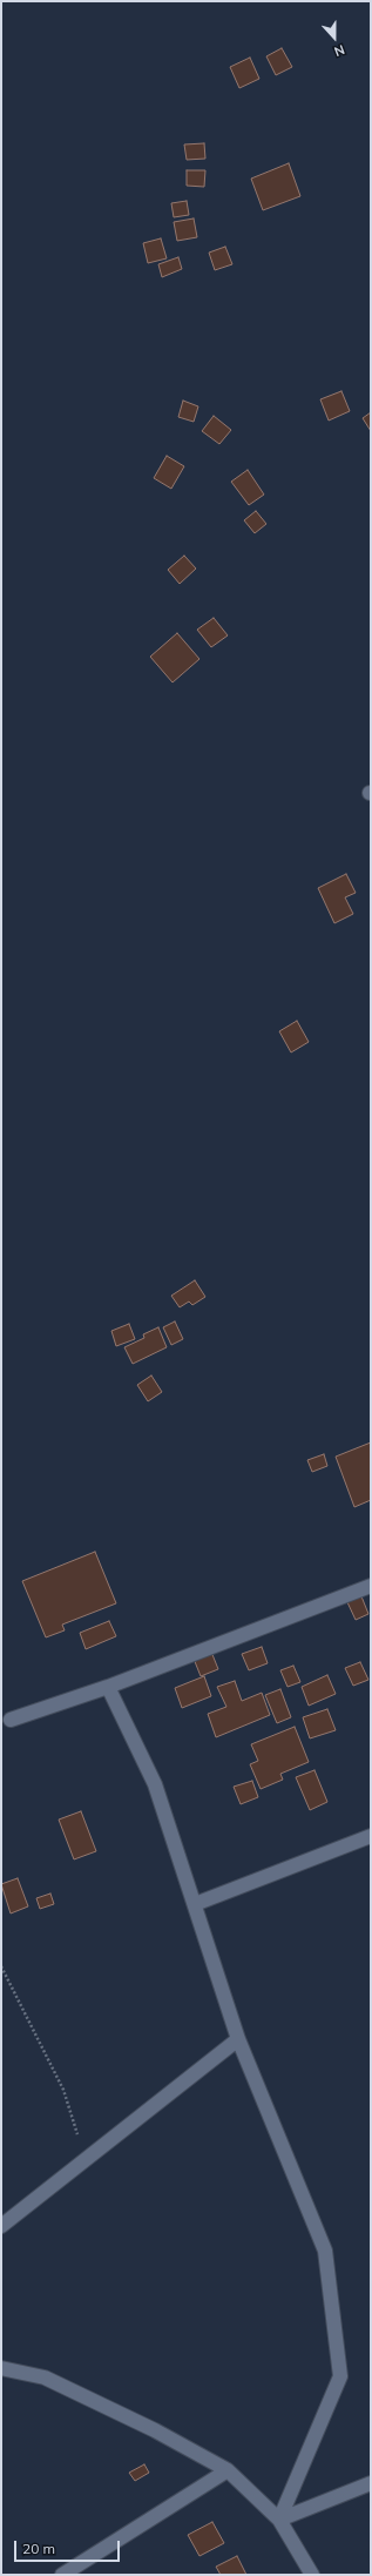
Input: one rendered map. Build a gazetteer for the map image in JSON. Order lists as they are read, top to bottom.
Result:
{
  "scale_bar": "20 m",
  "north": "bottom"
}
